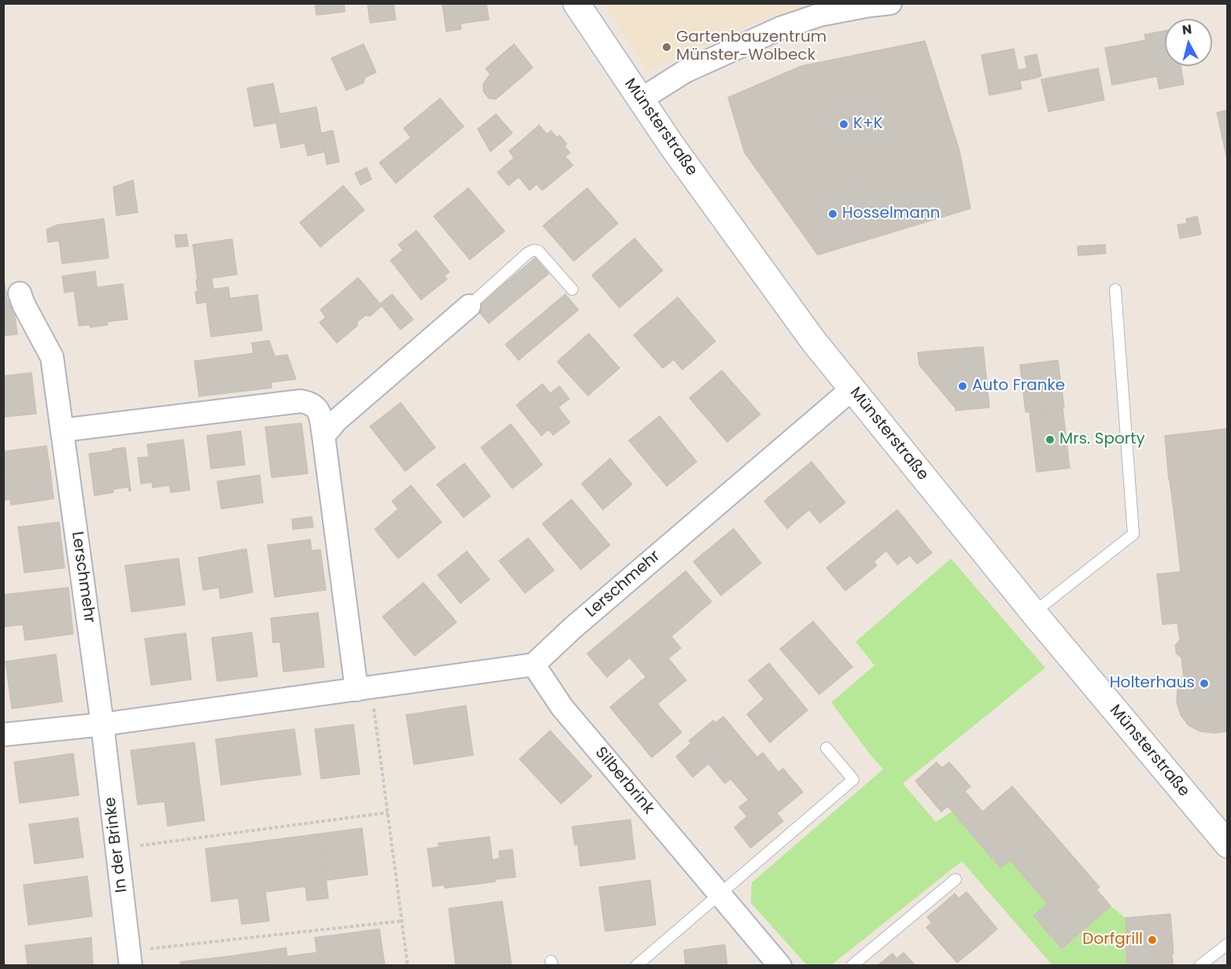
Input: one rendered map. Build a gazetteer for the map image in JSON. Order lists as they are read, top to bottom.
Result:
{
  "streets": {
    "street": [
      "Münsterstraße",
      "Lerschmehr",
      "Silberbrink",
      "In der Brinke"
    ]
  },
  "crossings": [
    ["Münsterstraße", "Lerschmehr"],
    ["Lerschmehr", "Silberbrink"],
    ["Lerschmehr", "In der Brinke"]
  ],
  "places": [
    "Gartenbauzentrum Münster-Wolbeck",
    "K+K",
    "Hosselmann",
    "Auto Franke",
    "Mrs. Sporty",
    "Holterhaus",
    "Dorfgrill"
  ],
  "north": "top"
}
